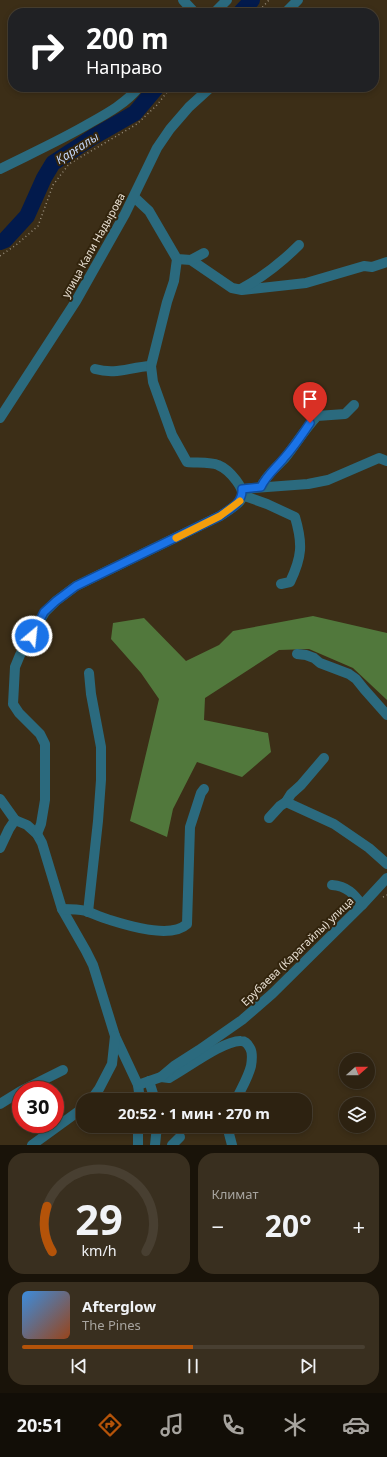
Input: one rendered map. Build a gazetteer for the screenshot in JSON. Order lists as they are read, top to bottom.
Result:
{
  "streets": {
    "street": ["улица Кали Надырова", "Ерубаева (Карагайлы) улица"]
  },
  "water": ["Қарғалы"],
  "north": "right",
  "page": {
    "turn": ["200 m", "Направо"],
    "limit": "30",
    "trip": "20:52 · 1 мин · 270 m",
    "tile": "Климат",
    "heat": ["−", "20°", "+"],
    "song": ["Afterglow", "The Pines"],
    "tabs": "20:51",
    "gauge": ["29", "km/h"]
  }
}
